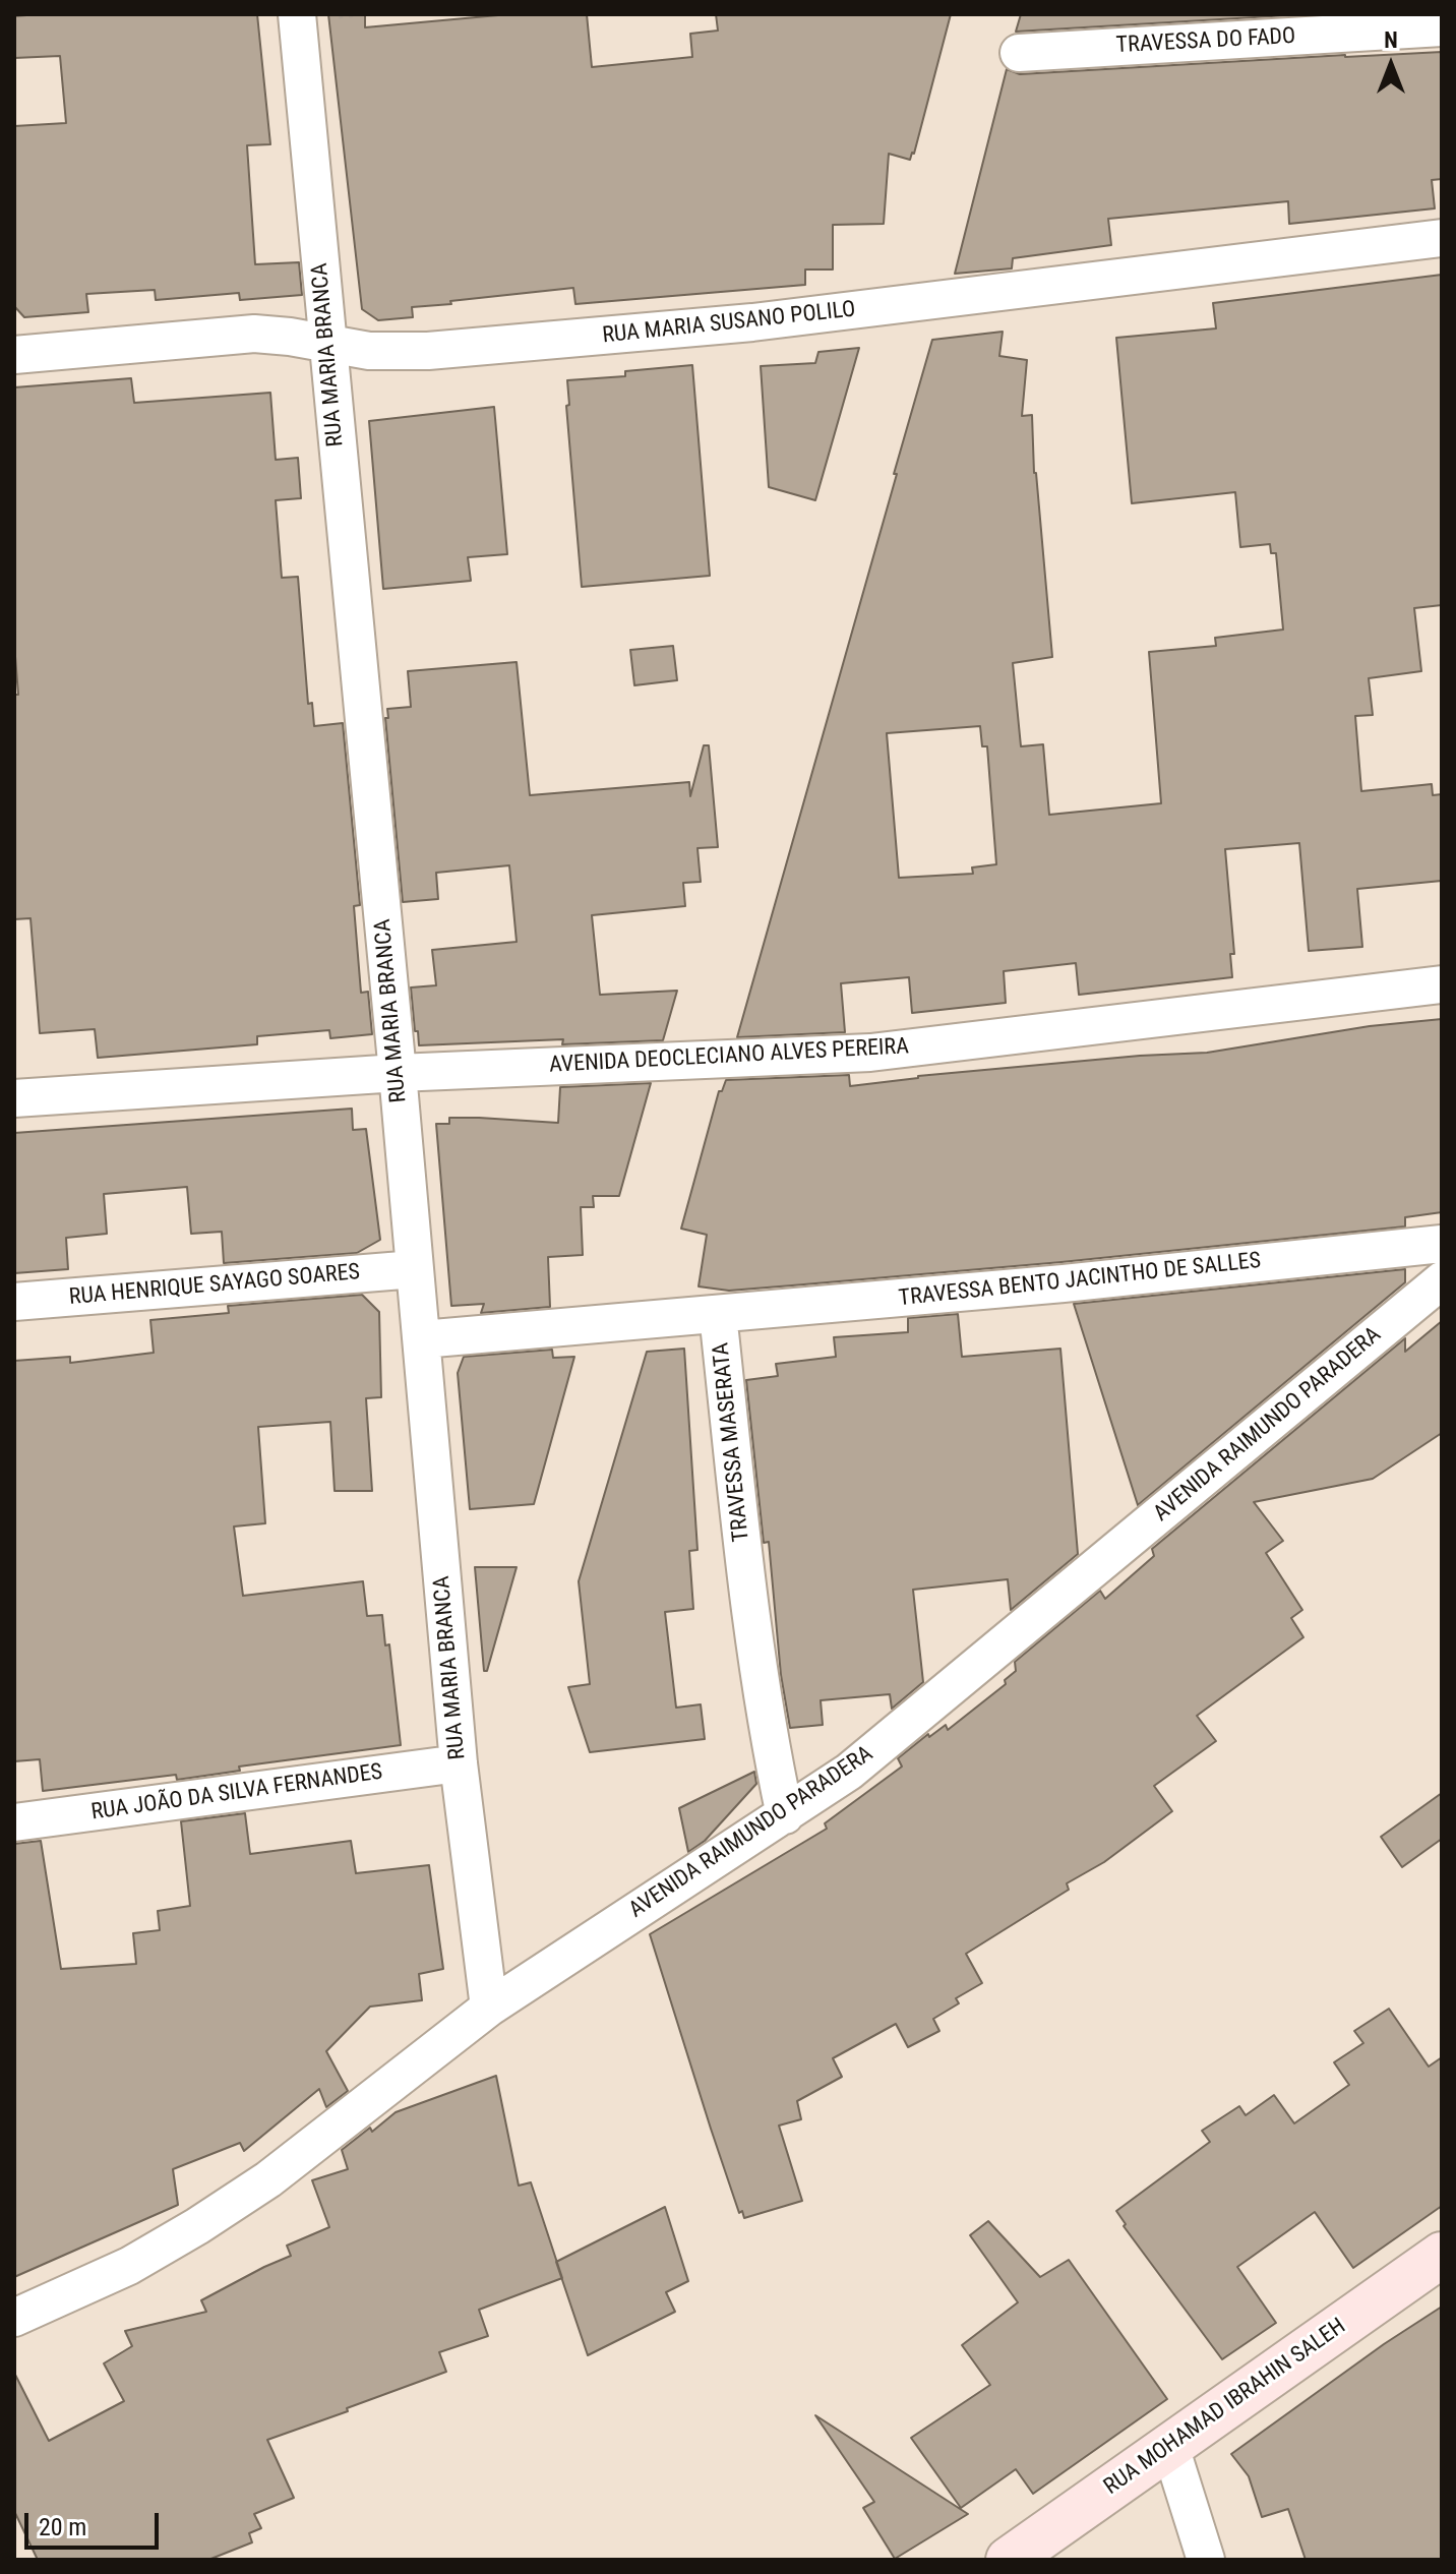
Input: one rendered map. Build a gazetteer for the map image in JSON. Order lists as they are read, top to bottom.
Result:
{
  "streets": {
    "street": [
      "TRAVESSA DO FADO",
      "RUA MARIA SUSANO POLILO",
      "RUA MARIA BRANCA",
      "AVENIDA DEOCLECIANO ALVES PEREIRA",
      "TRAVESSA BENTO JACINTHO DE SALLES",
      "RUA HENRIQUE SAYAGO SOARES",
      "AVENIDA RAIMUNDO PARADERA",
      "TRAVESSA MASERATA",
      "RUA JOÃO DA SILVA FERNANDES",
      "RUA MOHAMAD IBRAHIN SALEH"
    ]
  },
  "crossings": [
    ["RUA MARIA SUSANO POLILO", "RUA MARIA BRANCA"],
    ["RUA MARIA BRANCA", "AVENIDA DEOCLECIANO ALVES PEREIRA"],
    ["RUA MARIA BRANCA", "RUA HENRIQUE SAYAGO SOARES"],
    ["RUA MARIA BRANCA", "AVENIDA RAIMUNDO PARADERA"],
    ["RUA MARIA BRANCA", "TRAVESSA MASERATA"],
    ["RUA MARIA BRANCA", "RUA JOÃO DA SILVA FERNANDES"],
    ["TRAVESSA BENTO JACINTHO DE SALLES", "TRAVESSA MASERATA"],
    ["AVENIDA RAIMUNDO PARADERA", "TRAVESSA MASERATA"]
  ],
  "scale_bar": "20 m",
  "north": "top"
}
